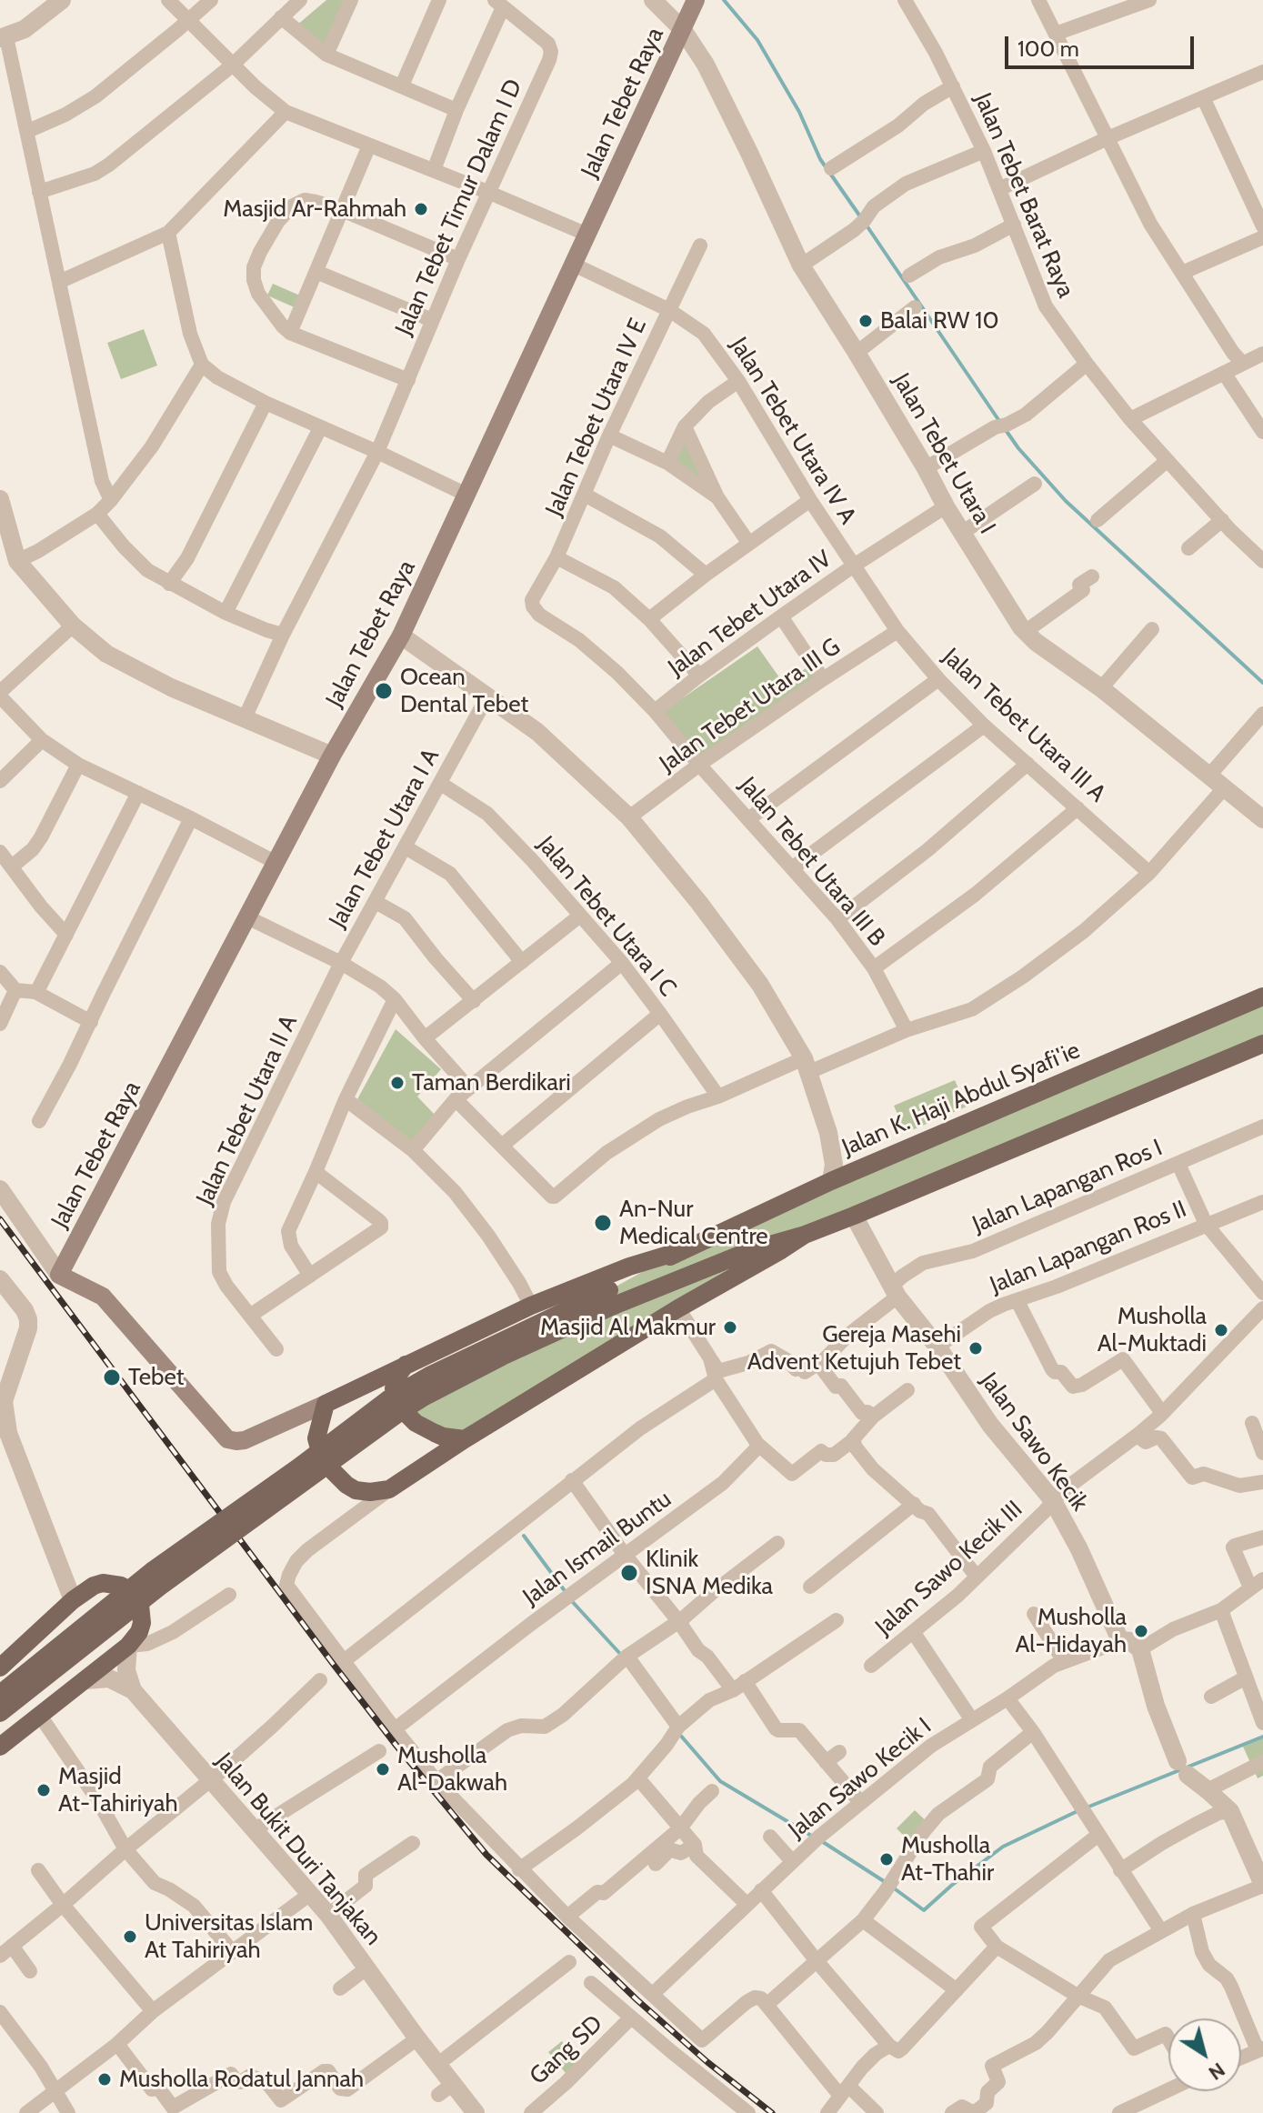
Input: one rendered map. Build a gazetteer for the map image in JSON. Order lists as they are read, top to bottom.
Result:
{
  "streets": {
    "main road": ["Jalan Tebet Raya", "Jalan K. Haji Abdul Syafi'ie"],
    "street": [
      "Jalan Tebet Barat Raya",
      "Jalan Tebet Timur Dalam I D",
      "Jalan Tebet Utara IV E",
      "Jalan Tebet Utara IV A",
      "Jalan Tebet Utara I",
      "Jalan Tebet Utara IV",
      "Jalan Tebet Utara III G",
      "Jalan Tebet Utara III A",
      "Jalan Tebet Utara I A",
      "Jalan Tebet Utara III B",
      "Jalan Tebet Utara I C",
      "Jalan Tebet Utara II A",
      "Jalan Lapangan Ros I",
      "Jalan Lapangan Ros II",
      "Jalan Sawo Kecik",
      "Jalan Ismail Buntu",
      "Jalan Sawo Kecik III",
      "Jalan Sawo Kecik I",
      "Jalan Bukit Duri Tanjakan",
      "Gang SD"
    ]
  },
  "crossings": [
    ["Jalan Tebet Raya", "Jalan Tebet Utara IV A"],
    ["Jalan Tebet Raya", "Jalan Tebet Utara I"],
    ["Jalan Tebet Raya", "Jalan K. Haji Abdul Syafi'ie"],
    ["Jalan Tebet Utara IV E", "Jalan Tebet Utara IV A"],
    ["Jalan Tebet Utara IV E", "Jalan Tebet Utara III B"],
    ["Jalan Tebet Utara IV A", "Jalan Tebet Utara IV"],
    ["Jalan Tebet Utara IV A", "Jalan Tebet Utara III A"],
    ["Jalan Tebet Utara I", "Jalan Tebet Utara IV"],
    ["Jalan Tebet Utara IV", "Jalan Tebet Utara III A"],
    ["Jalan Tebet Utara IV", "Jalan Tebet Utara III B"],
    ["Jalan Tebet Utara III G", "Jalan Tebet Utara III A"],
    ["Jalan Tebet Utara III G", "Jalan Tebet Utara III B"],
    ["Jalan Tebet Utara I A", "Jalan Tebet Utara I C"],
    ["Jalan Tebet Utara I A", "Jalan Tebet Utara II A"],
    ["Jalan K. Haji Abdul Syafi'ie", "Jalan Sawo Kecik"],
    ["Jalan Lapangan Ros I", "Jalan Sawo Kecik"],
    ["Jalan Lapangan Ros II", "Jalan Sawo Kecik"],
    ["Jalan Sawo Kecik", "Jalan Sawo Kecik III"],
    ["Jalan Sawo Kecik", "Jalan Sawo Kecik I"]
  ],
  "places": [
    "Masjid Ar-Rahmah",
    "Balai RW 10",
    "Ocean Dental Tebet",
    "Taman Berdikari",
    "An-Nur Medical Centre",
    "Masjid Al Makmur",
    "Musholla Al-Muktadi",
    "Gereja Masehi Advent Ketujuh Tebet",
    "Tebet",
    "Klinik ISNA Medika",
    "Musholla Al-Hidayah",
    "Musholla Al-Dakwah",
    "Masjid At-Tahiriyah",
    "Musholla At-Thahir",
    "Universitas Islam At Tahiriyah",
    "Musholla Rodatul Jannah"
  ],
  "scale_bar": "100 m",
  "north": "bottom right"
}
